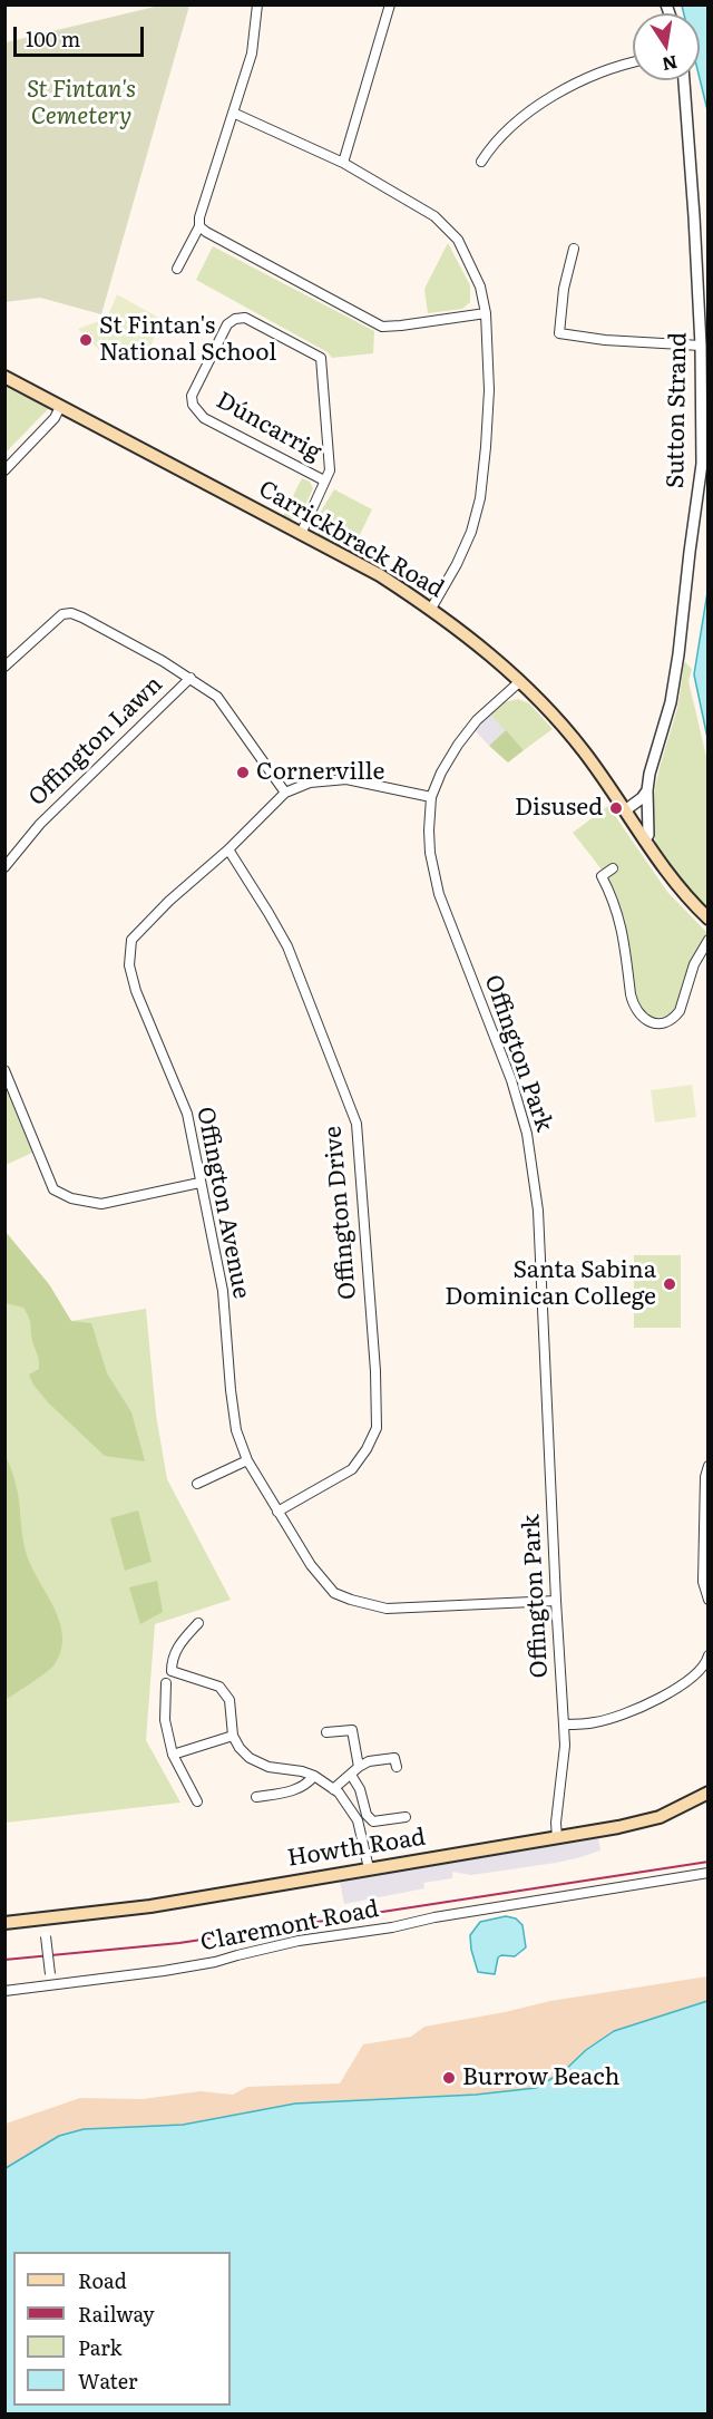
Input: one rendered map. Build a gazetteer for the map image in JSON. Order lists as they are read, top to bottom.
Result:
{
  "streets": {
    "main road": ["Carrickbrack Road", "Howth Road"],
    "street": [
      "Sutton Strand",
      "Dúncarrig",
      "Offington Lawn",
      "Offington Park",
      "Offington Avenue",
      "Offington Drive",
      "Claremont Road"
    ]
  },
  "crossings": [
    ["Sutton Strand", "Carrickbrack Road"],
    ["Dúncarrig", "Carrickbrack Road"],
    ["Carrickbrack Road", "Offington Park"],
    ["Offington Park", "Offington Avenue"],
    ["Offington Park", "Howth Road"],
    ["Offington Avenue", "Offington Drive"]
  ],
  "parks": ["St Fintan's Cemetery"],
  "places": [
    "St Fintan's National School",
    "Cornerville",
    "Disused",
    "Santa Sabina Dominican College",
    "Burrow Beach"
  ],
  "legend": [
    "Road",
    "Railway",
    "Park",
    "Water"
  ],
  "scale_bar": "100 m",
  "north": "bottom"
}
